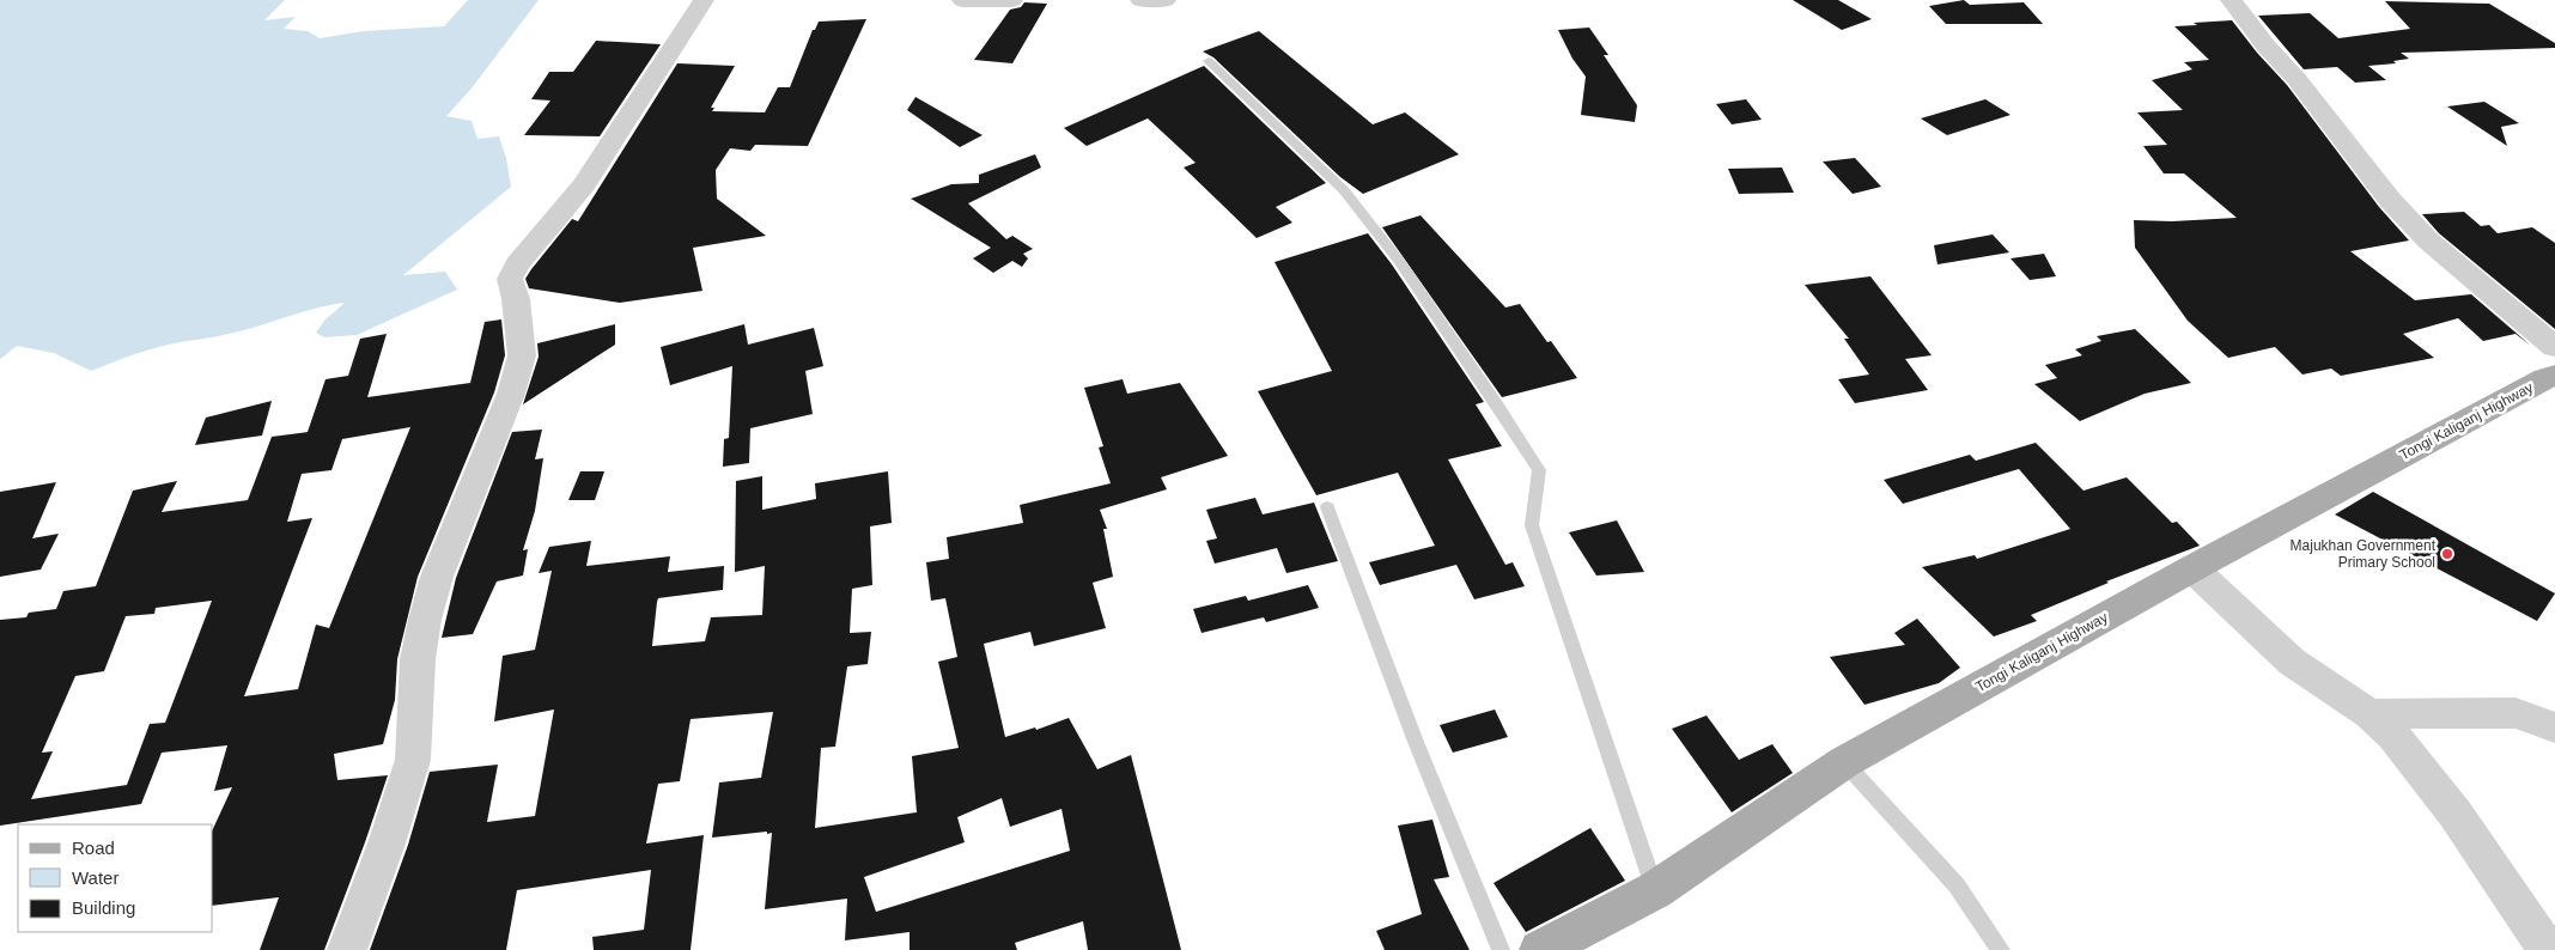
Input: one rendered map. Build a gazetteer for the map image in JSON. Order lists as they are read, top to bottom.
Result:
{
  "streets": {
    "main road": ["Tongi Kaliganj Highway"]
  },
  "places": ["Majukhan Government Primary School"],
  "legend": ["Road", "Water", "Building"]
}
